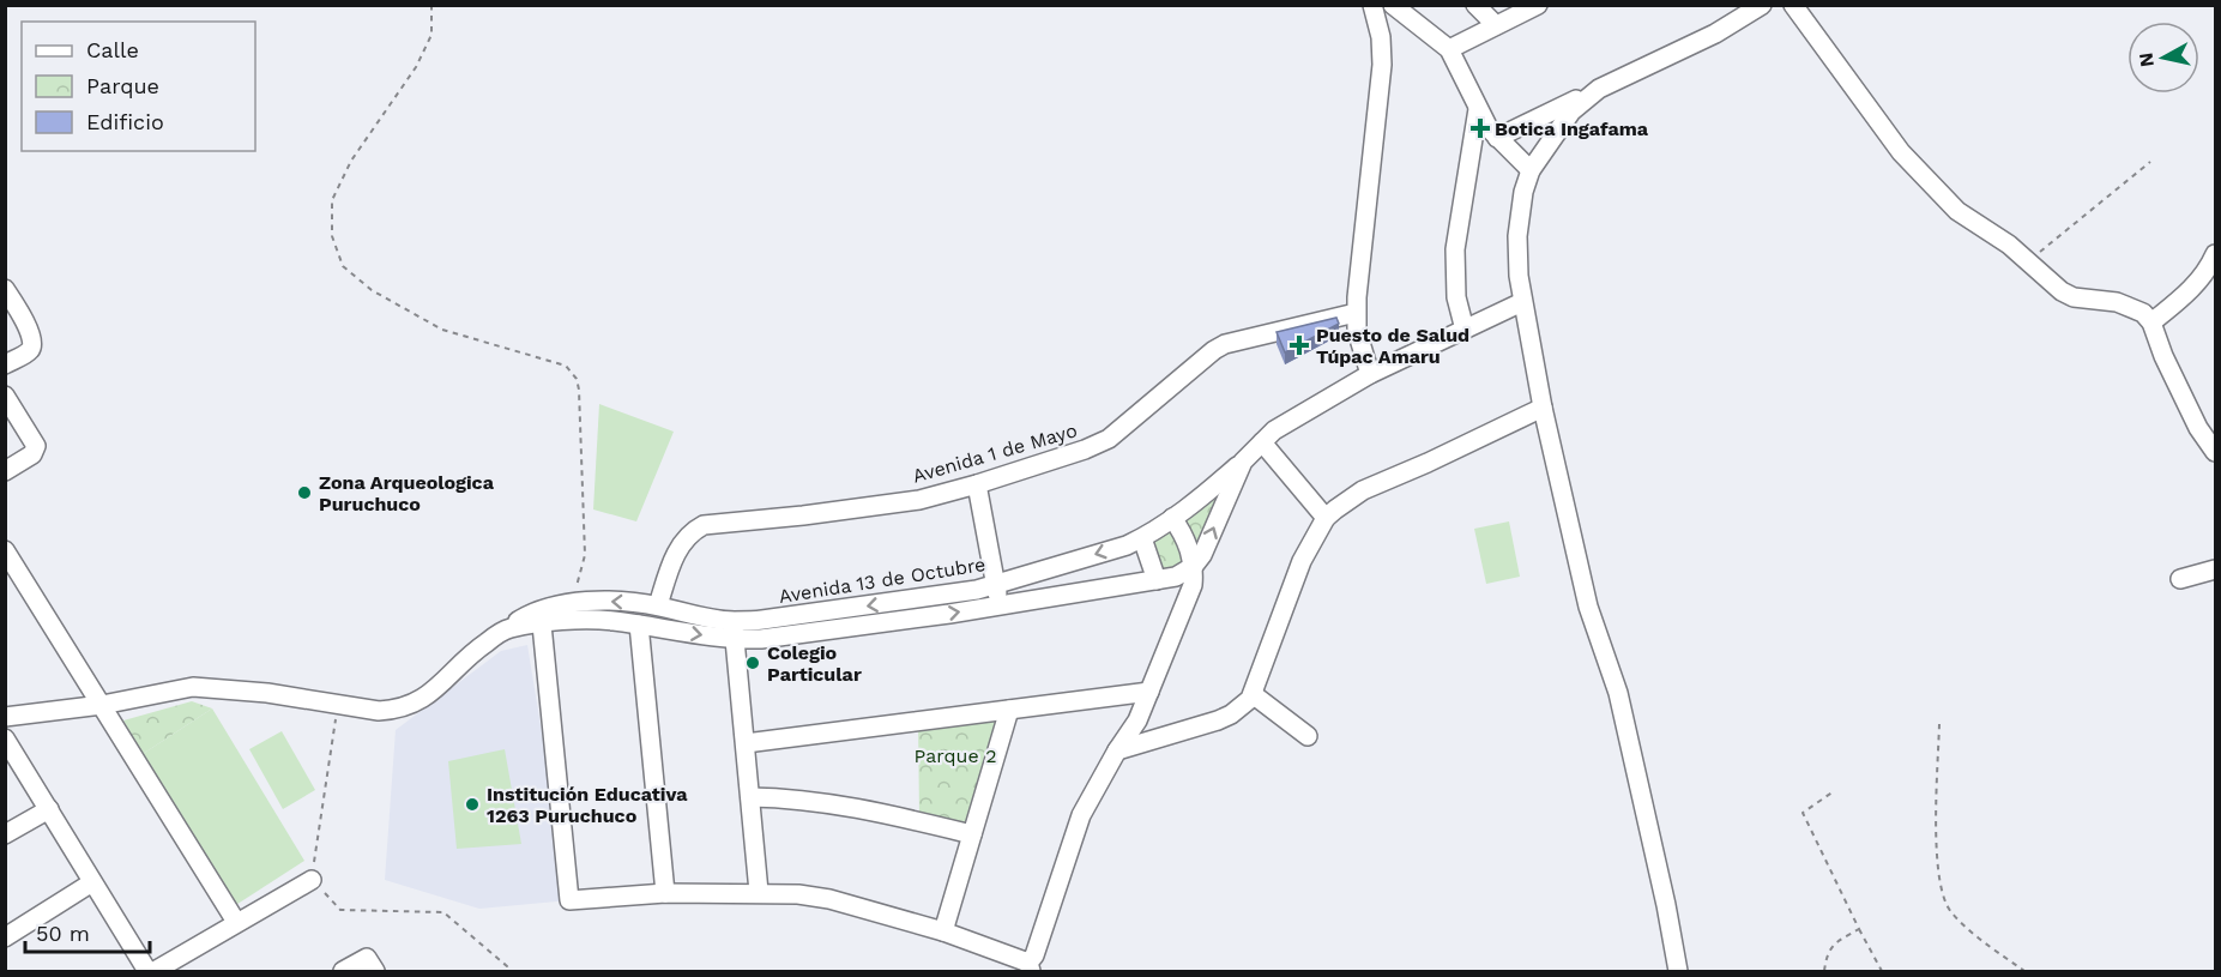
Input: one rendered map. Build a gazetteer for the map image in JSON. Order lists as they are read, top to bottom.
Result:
{
  "streets": {
    "street": ["Avenida 1 de Mayo", "Avenida 13 de Octubre"]
  },
  "crossings": [
    ["Avenida 1 de Mayo", "Avenida 13 de Octubre"]
  ],
  "parks": ["Parque 2"],
  "places": {
    "health": ["Botica Ingafama", "Puesto de Salud Túpac Amaru"],
    "other": ["Zona Arqueologica Puruchuco", "Colegio Particular", "Institución Educativa 1263 Puruchuco"]
  },
  "legend": ["Calle", "Parque", "Edificio"],
  "scale_bar": "50 m",
  "north": "left"
}
